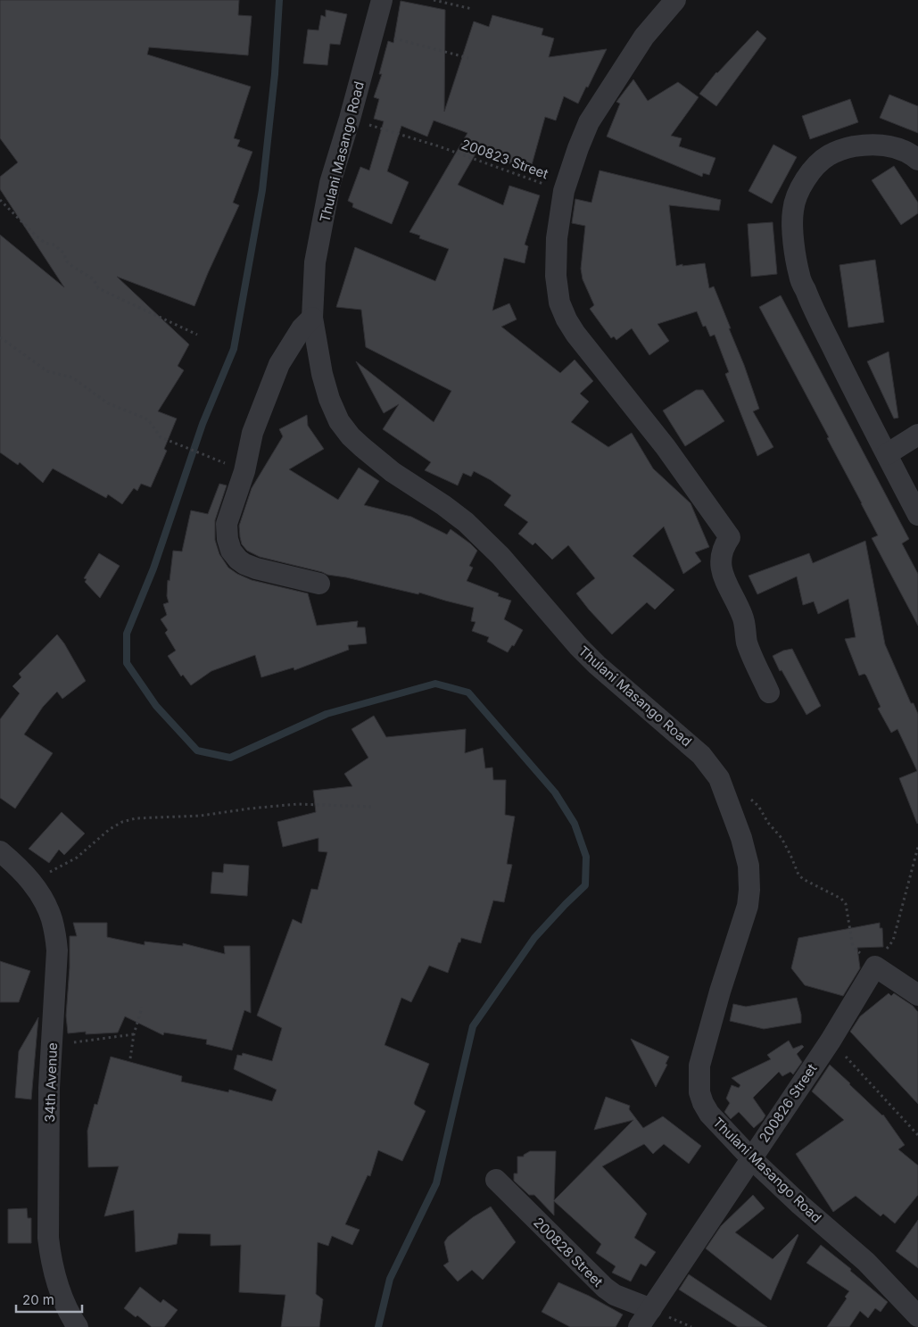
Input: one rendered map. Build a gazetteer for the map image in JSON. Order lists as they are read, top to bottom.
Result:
{
  "streets": {
    "street": [
      "Thulani Masango Road",
      "34th Avenue",
      "200826 Street",
      "200828 Street"
    ],
    "path": ["200823 Street"]
  },
  "crossings": [
    ["Thulani Masango Road", "200823 Street"],
    ["Thulani Masango Road", "200826 Street"],
    ["200826 Street", "200828 Street"]
  ],
  "scale_bar": "20 m"
}
